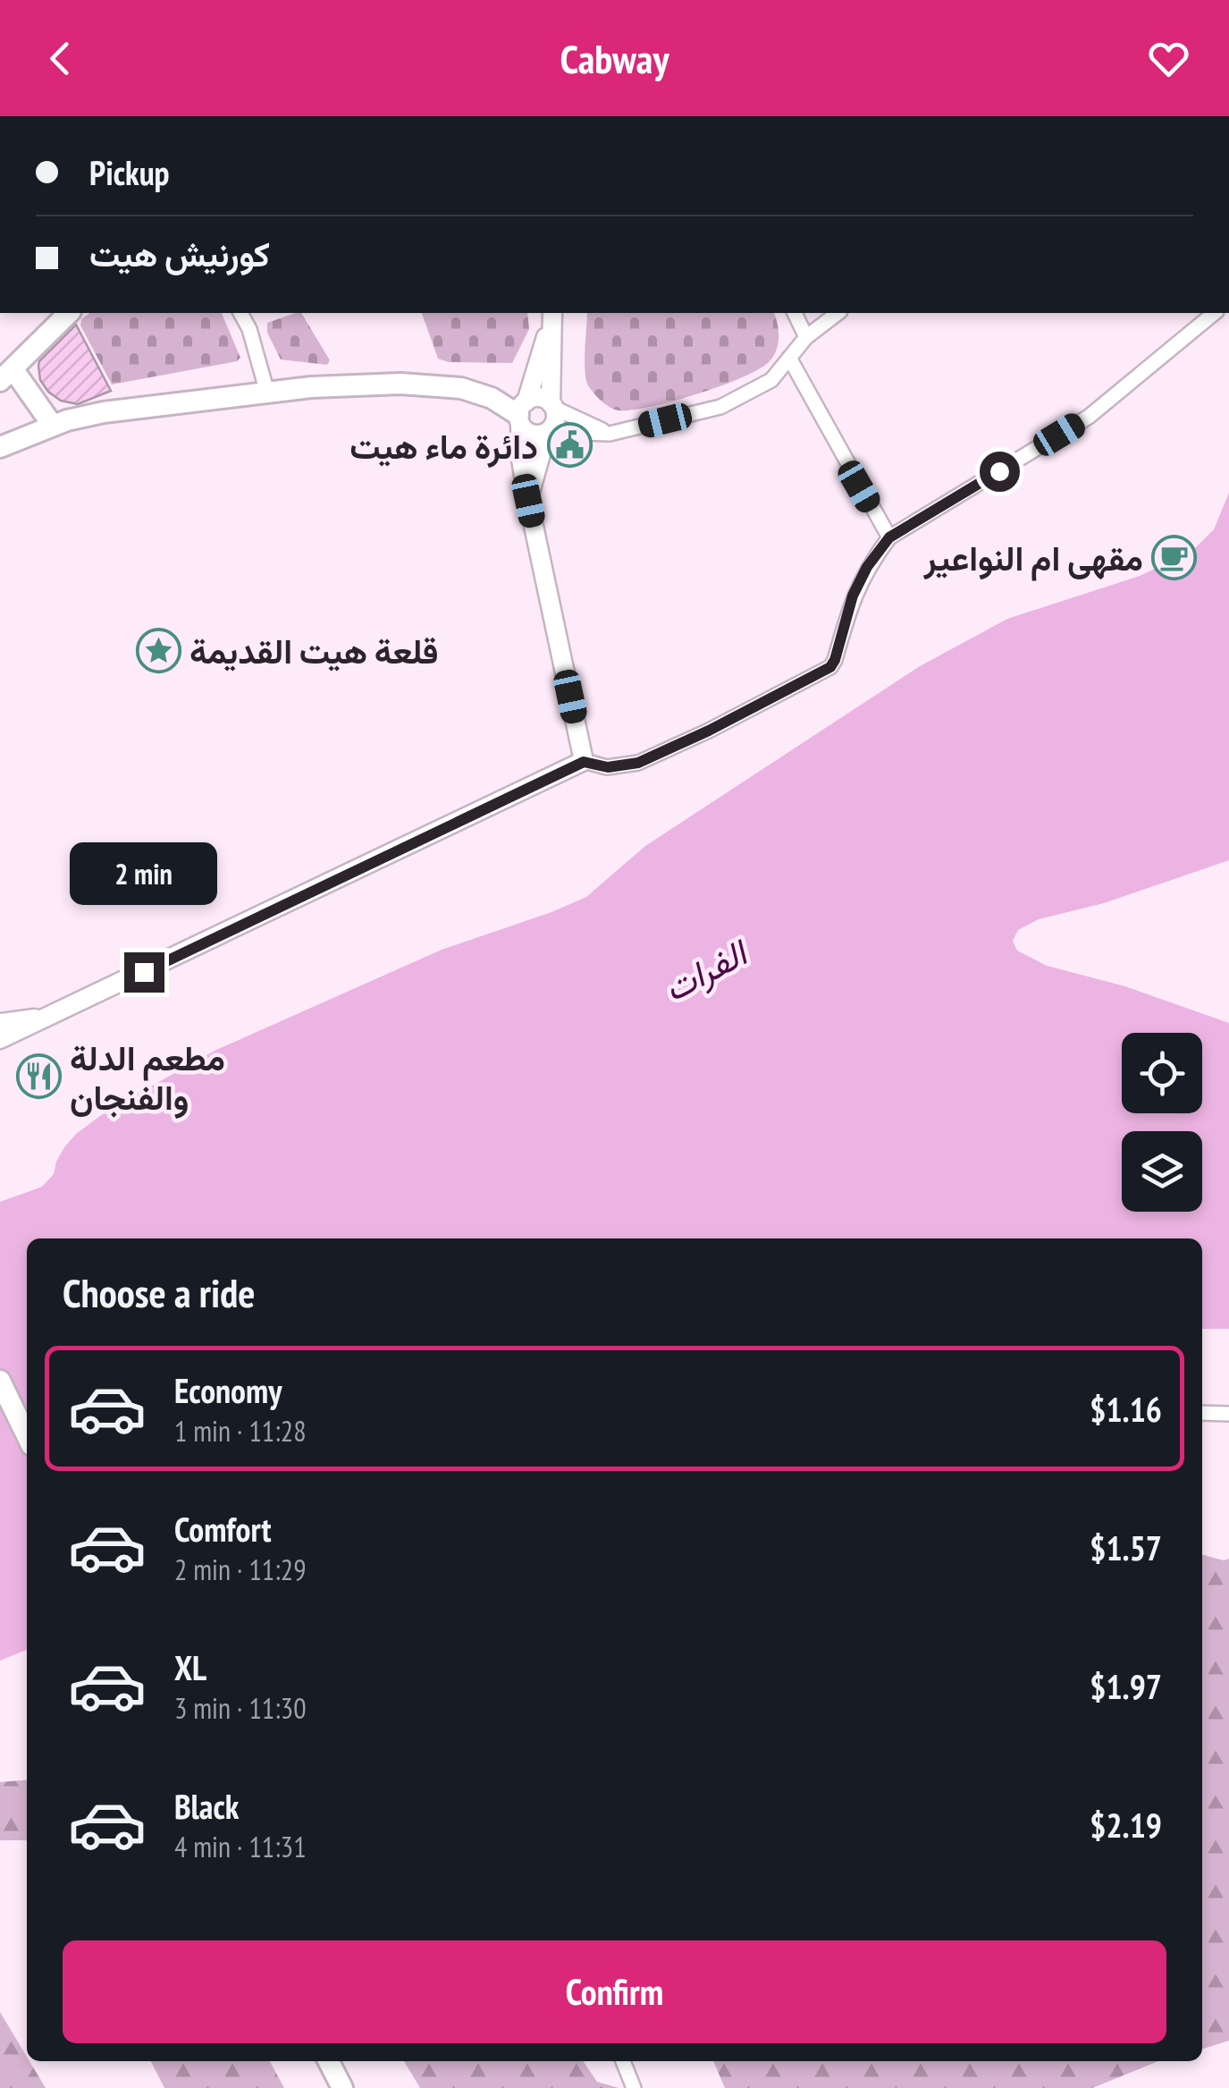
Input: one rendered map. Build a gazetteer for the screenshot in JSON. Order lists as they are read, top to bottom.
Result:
{
  "water": ["الفرات"],
  "places": {
    "public building": ["دائرة ماء هيت"],
    "cafe": ["مقهى ام النواعير"],
    "place": ["قلعة هيت القديمة"],
    "restaurant": ["مطعم الدلة والفنجان"]
  },
  "page": {
    "header": "Cabway",
    "banner": ["Pickup", "كورنيش هيت"],
    "bubble": "2 min",
    "heading": "Choose a ride",
    "list": [
      {
        "name": "Economy",
        "note": "1 min · 11:28",
        "value": "$1.16"
      },
      {
        "name": "Comfort",
        "note": "2 min · 11:29",
        "value": "$1.57"
      },
      {
        "name": "XL",
        "note": "3 min · 11:30",
        "value": "$1.97"
      },
      {
        "name": "Black",
        "note": "4 min · 11:31",
        "value": "$2.19"
      }
    ],
    "buttons": "Confirm"
  }
}
